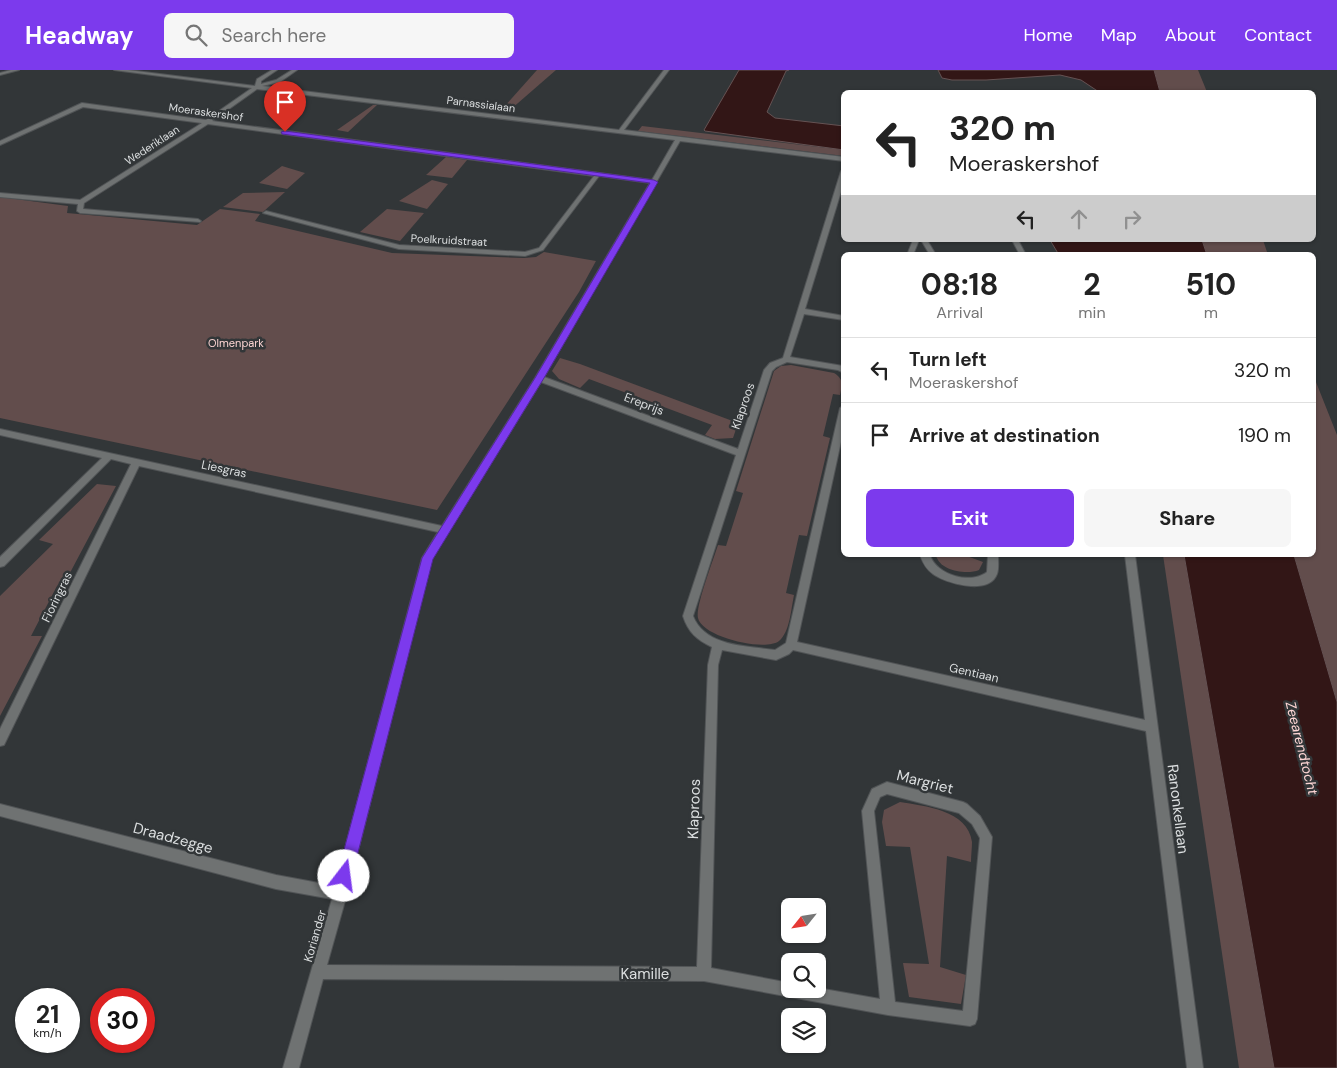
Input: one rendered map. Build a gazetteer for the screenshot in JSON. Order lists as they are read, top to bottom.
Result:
{
  "streets": {
    "street": [
      "Parnassialaan",
      "Moeraskershof",
      "Wederiklaan",
      "Poelkruidstraat",
      "Ereprijs",
      "Klaproos",
      "Liesgras",
      "Fioringras",
      "Gentiaan",
      "Margriet",
      "Ranonkellaan",
      "Draadzegge",
      "Koriander",
      "Kamille"
    ]
  },
  "crossings": [
    ["Parnassialaan", "Wederiklaan"],
    ["Parnassialaan", "Koriander"],
    ["Moeraskershof", "Wederiklaan"],
    ["Moeraskershof", "Poelkruidstraat"],
    ["Moeraskershof", "Koriander"],
    ["Ereprijs", "Klaproos"],
    ["Ereprijs", "Koriander"],
    ["Klaproos", "Gentiaan"],
    ["Klaproos", "Kamille"],
    ["Liesgras", "Fioringras"],
    ["Liesgras", "Koriander"],
    ["Gentiaan", "Ranonkellaan"],
    ["Margriet", "Kamille"],
    ["Draadzegge", "Koriander"],
    ["Koriander", "Kamille"]
  ],
  "water": ["Zeearendtocht"],
  "parks": ["Olmenpark"],
  "north": "bottom left",
  "page": {
    "header": "Headway",
    "search": "Search here",
    "nav": [
      "Home",
      "Map",
      "About",
      "Contact"
    ],
    "turn": ["320 m", "Moeraskershof"],
    "eta": [
      "08:18",
      "Arrival",
      "2",
      "min",
      "510",
      "m"
    ],
    "list": [
      {
        "name": "Turn left",
        "note": "Moeraskershof",
        "value": "320 m"
      },
      {
        "name": "Arrive at destination",
        "value": "190 m"
      }
    ],
    "buttons": ["Exit", "Share"],
    "speed": "21 km/h",
    "limit": "30"
  }
}
